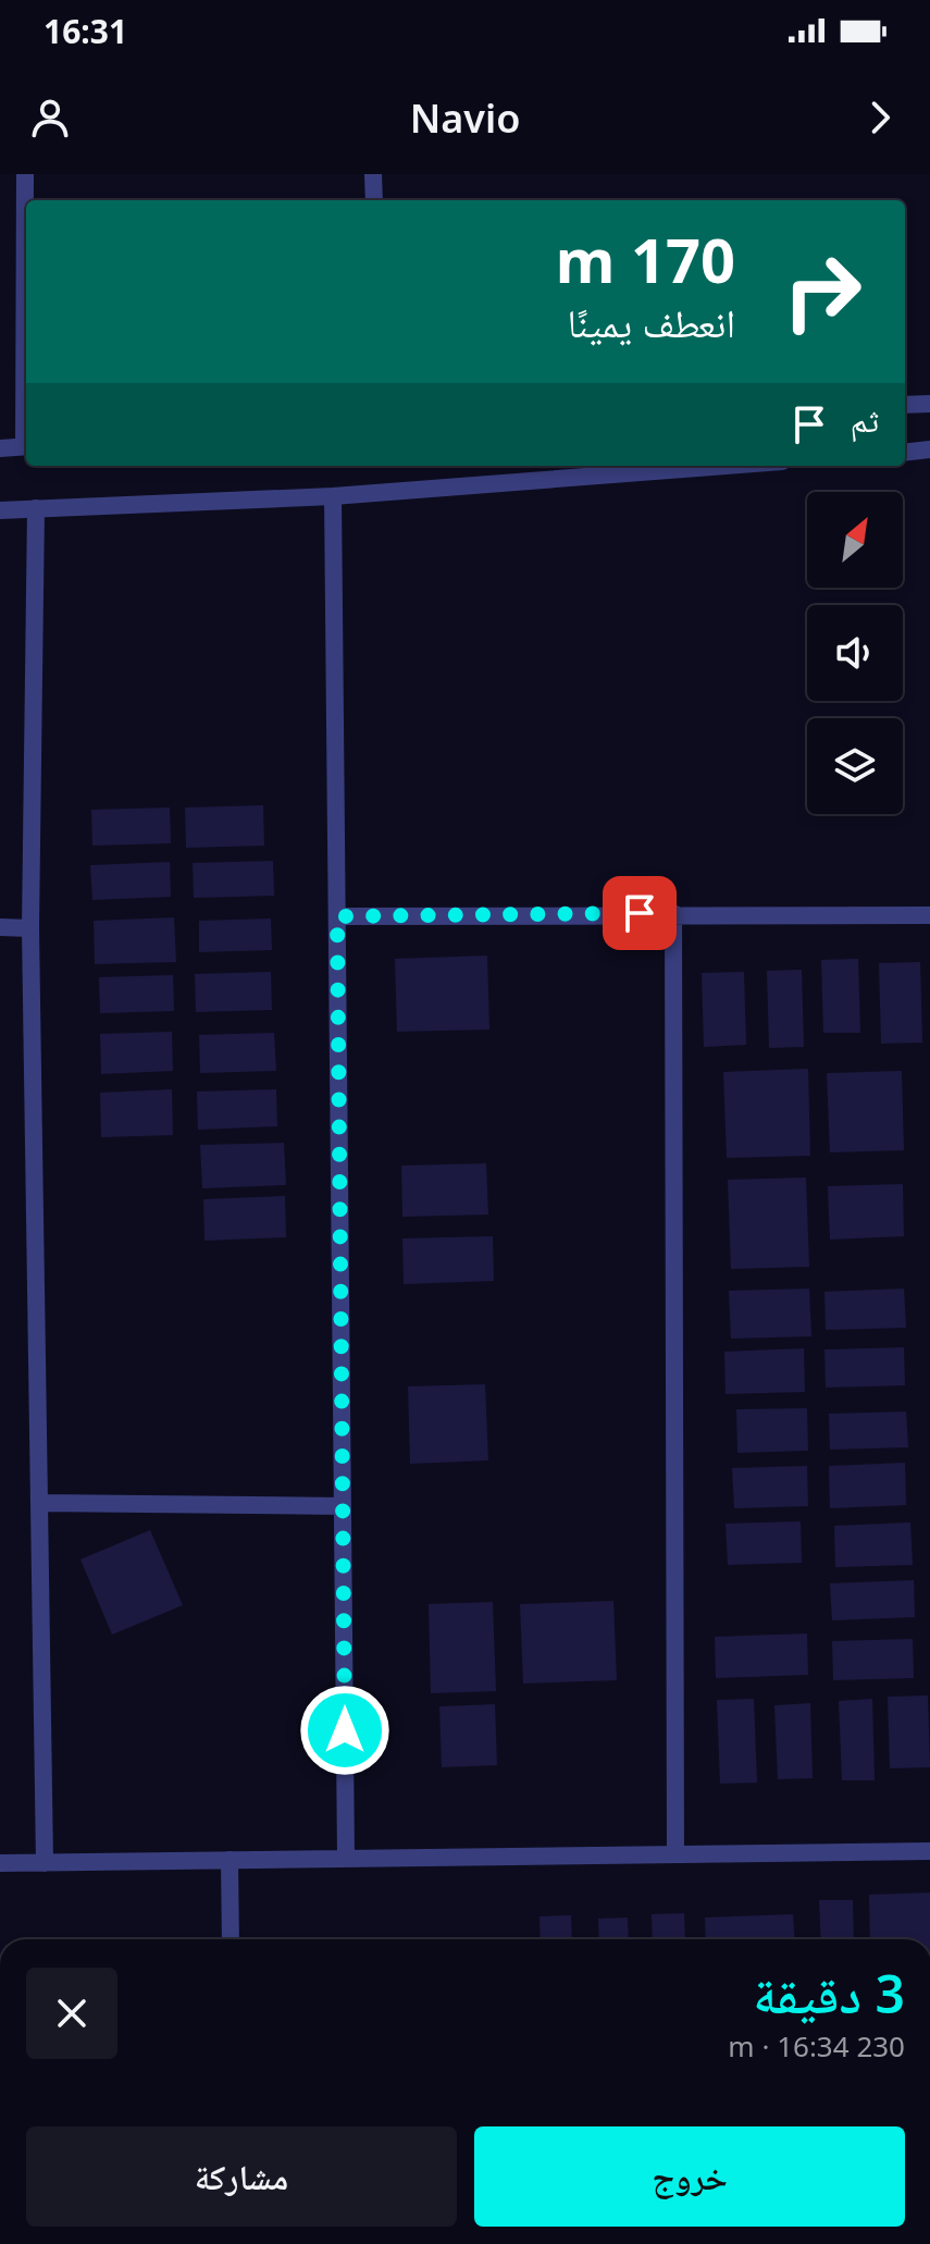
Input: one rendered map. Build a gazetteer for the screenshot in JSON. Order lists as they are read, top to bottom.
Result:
{
  "north": "top right",
  "page": {
    "status": "16:31",
    "header": "Navio",
    "turn": ["170 m", "انعطف يمينًا"],
    "then": "ثم",
    "heading": ["3 دقيقة", "230 m · 16:34"],
    "buttons": ["خروج", "مشاركة"]
  }
}
